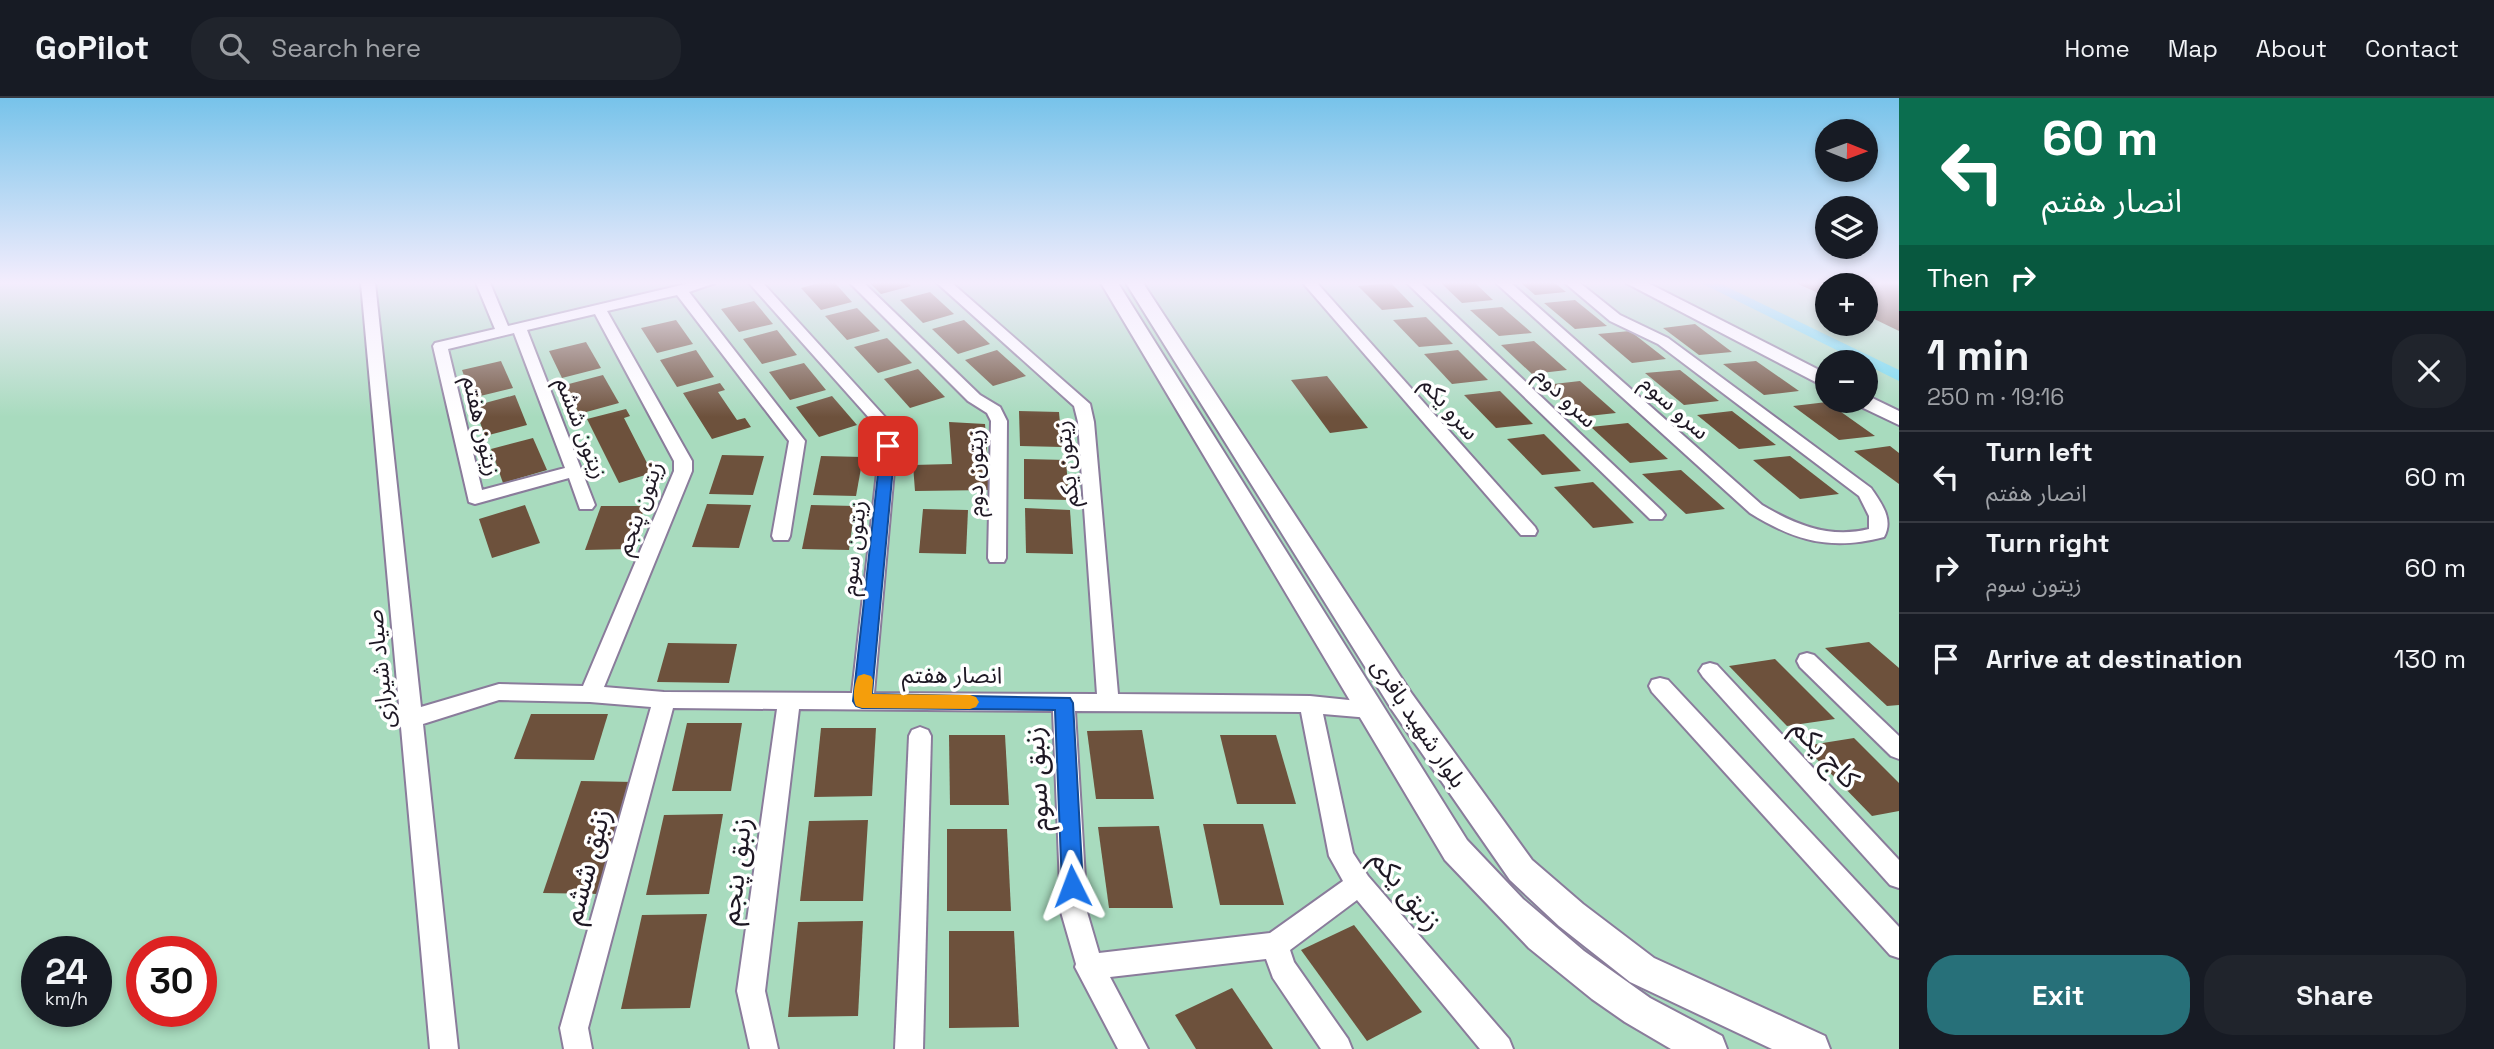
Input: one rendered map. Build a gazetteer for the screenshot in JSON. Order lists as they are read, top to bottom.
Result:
{
  "streets": {
    "street": [
      "سرو دوم",
      "سرو سوم",
      "سرو یکم",
      "زیتون هفتم",
      "زیتون ششم",
      "زیتون یکم",
      "زیتون دوم",
      "زیتون پنجم",
      "زیتون سوم",
      "صیاد شیرازی",
      "انصار هفتم",
      "بلوار شهید باقری",
      "کاج یکم",
      "زنبق سوم",
      "زنبق ششم",
      "زنبق پنجم",
      "زنبق یکم"
    ]
  },
  "crossings": [
    ["زیتون هفتم", "زیتون ششم"],
    ["زیتون یکم", "انصار هفتم"],
    ["زیتون پنجم", "انصار هفتم"],
    ["زیتون سوم", "انصار هفتم"],
    ["صیاد شیرازی", "انصار هفتم"],
    ["انصار هفتم", "بلوار شهید باقری"],
    ["انصار هفتم", "زنبق سوم"],
    ["انصار هفتم", "زنبق ششم"],
    ["انصار هفتم", "زنبق پنجم"],
    ["انصار هفتم", "زنبق یکم"]
  ],
  "north": "right",
  "page": {
    "header": "GoPilot",
    "search": "Search here",
    "nav": [
      "Home",
      "Map",
      "About",
      "Contact"
    ],
    "turn": ["60 m", "انصار هفتم"],
    "map_buttons": ["+", "−"],
    "then": "Then",
    "heading": ["1 min", "250 m · 19:16"],
    "list": [
      {
        "name": "Turn left",
        "note": "انصار هفتم",
        "value": "60 m"
      },
      {
        "name": "Turn right",
        "note": "زیتون سوم",
        "value": "60 m"
      },
      {
        "name": "Arrive at destination",
        "value": "130 m"
      }
    ],
    "speed": "24 km/h",
    "limit": "30",
    "buttons": ["Exit", "Share"]
  }
}
